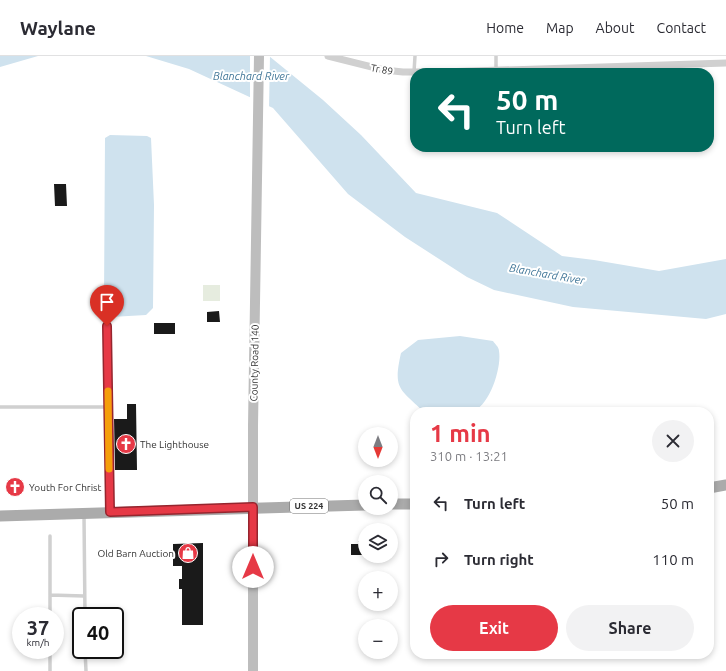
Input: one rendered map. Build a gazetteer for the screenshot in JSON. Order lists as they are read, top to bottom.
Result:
{
  "streets": {
    "main road": ["US 224"],
    "street": ["Tr 89", "County Road 140"]
  },
  "crossings": [
    ["County Road 140", "US 224"]
  ],
  "water": ["Blanchard River"],
  "places": {
    "church": ["The Lighthouse", "Youth For Christ"],
    "shop": ["Old Barn Auction"]
  },
  "north": "bottom",
  "page": {
    "header": "Waylane",
    "nav": [
      "Home",
      "Map",
      "About",
      "Contact"
    ],
    "turn": ["50 m", "Turn left"],
    "heading": ["1 min", "310 m · 13:21"],
    "map_buttons": ["+", "−"],
    "list": [
      {
        "name": "Turn left",
        "value": "50 m"
      },
      {
        "name": "Turn right",
        "value": "110 m"
      }
    ],
    "buttons": ["Exit", "Share"],
    "speed": "37 km/h",
    "limit": "40"
  }
}
